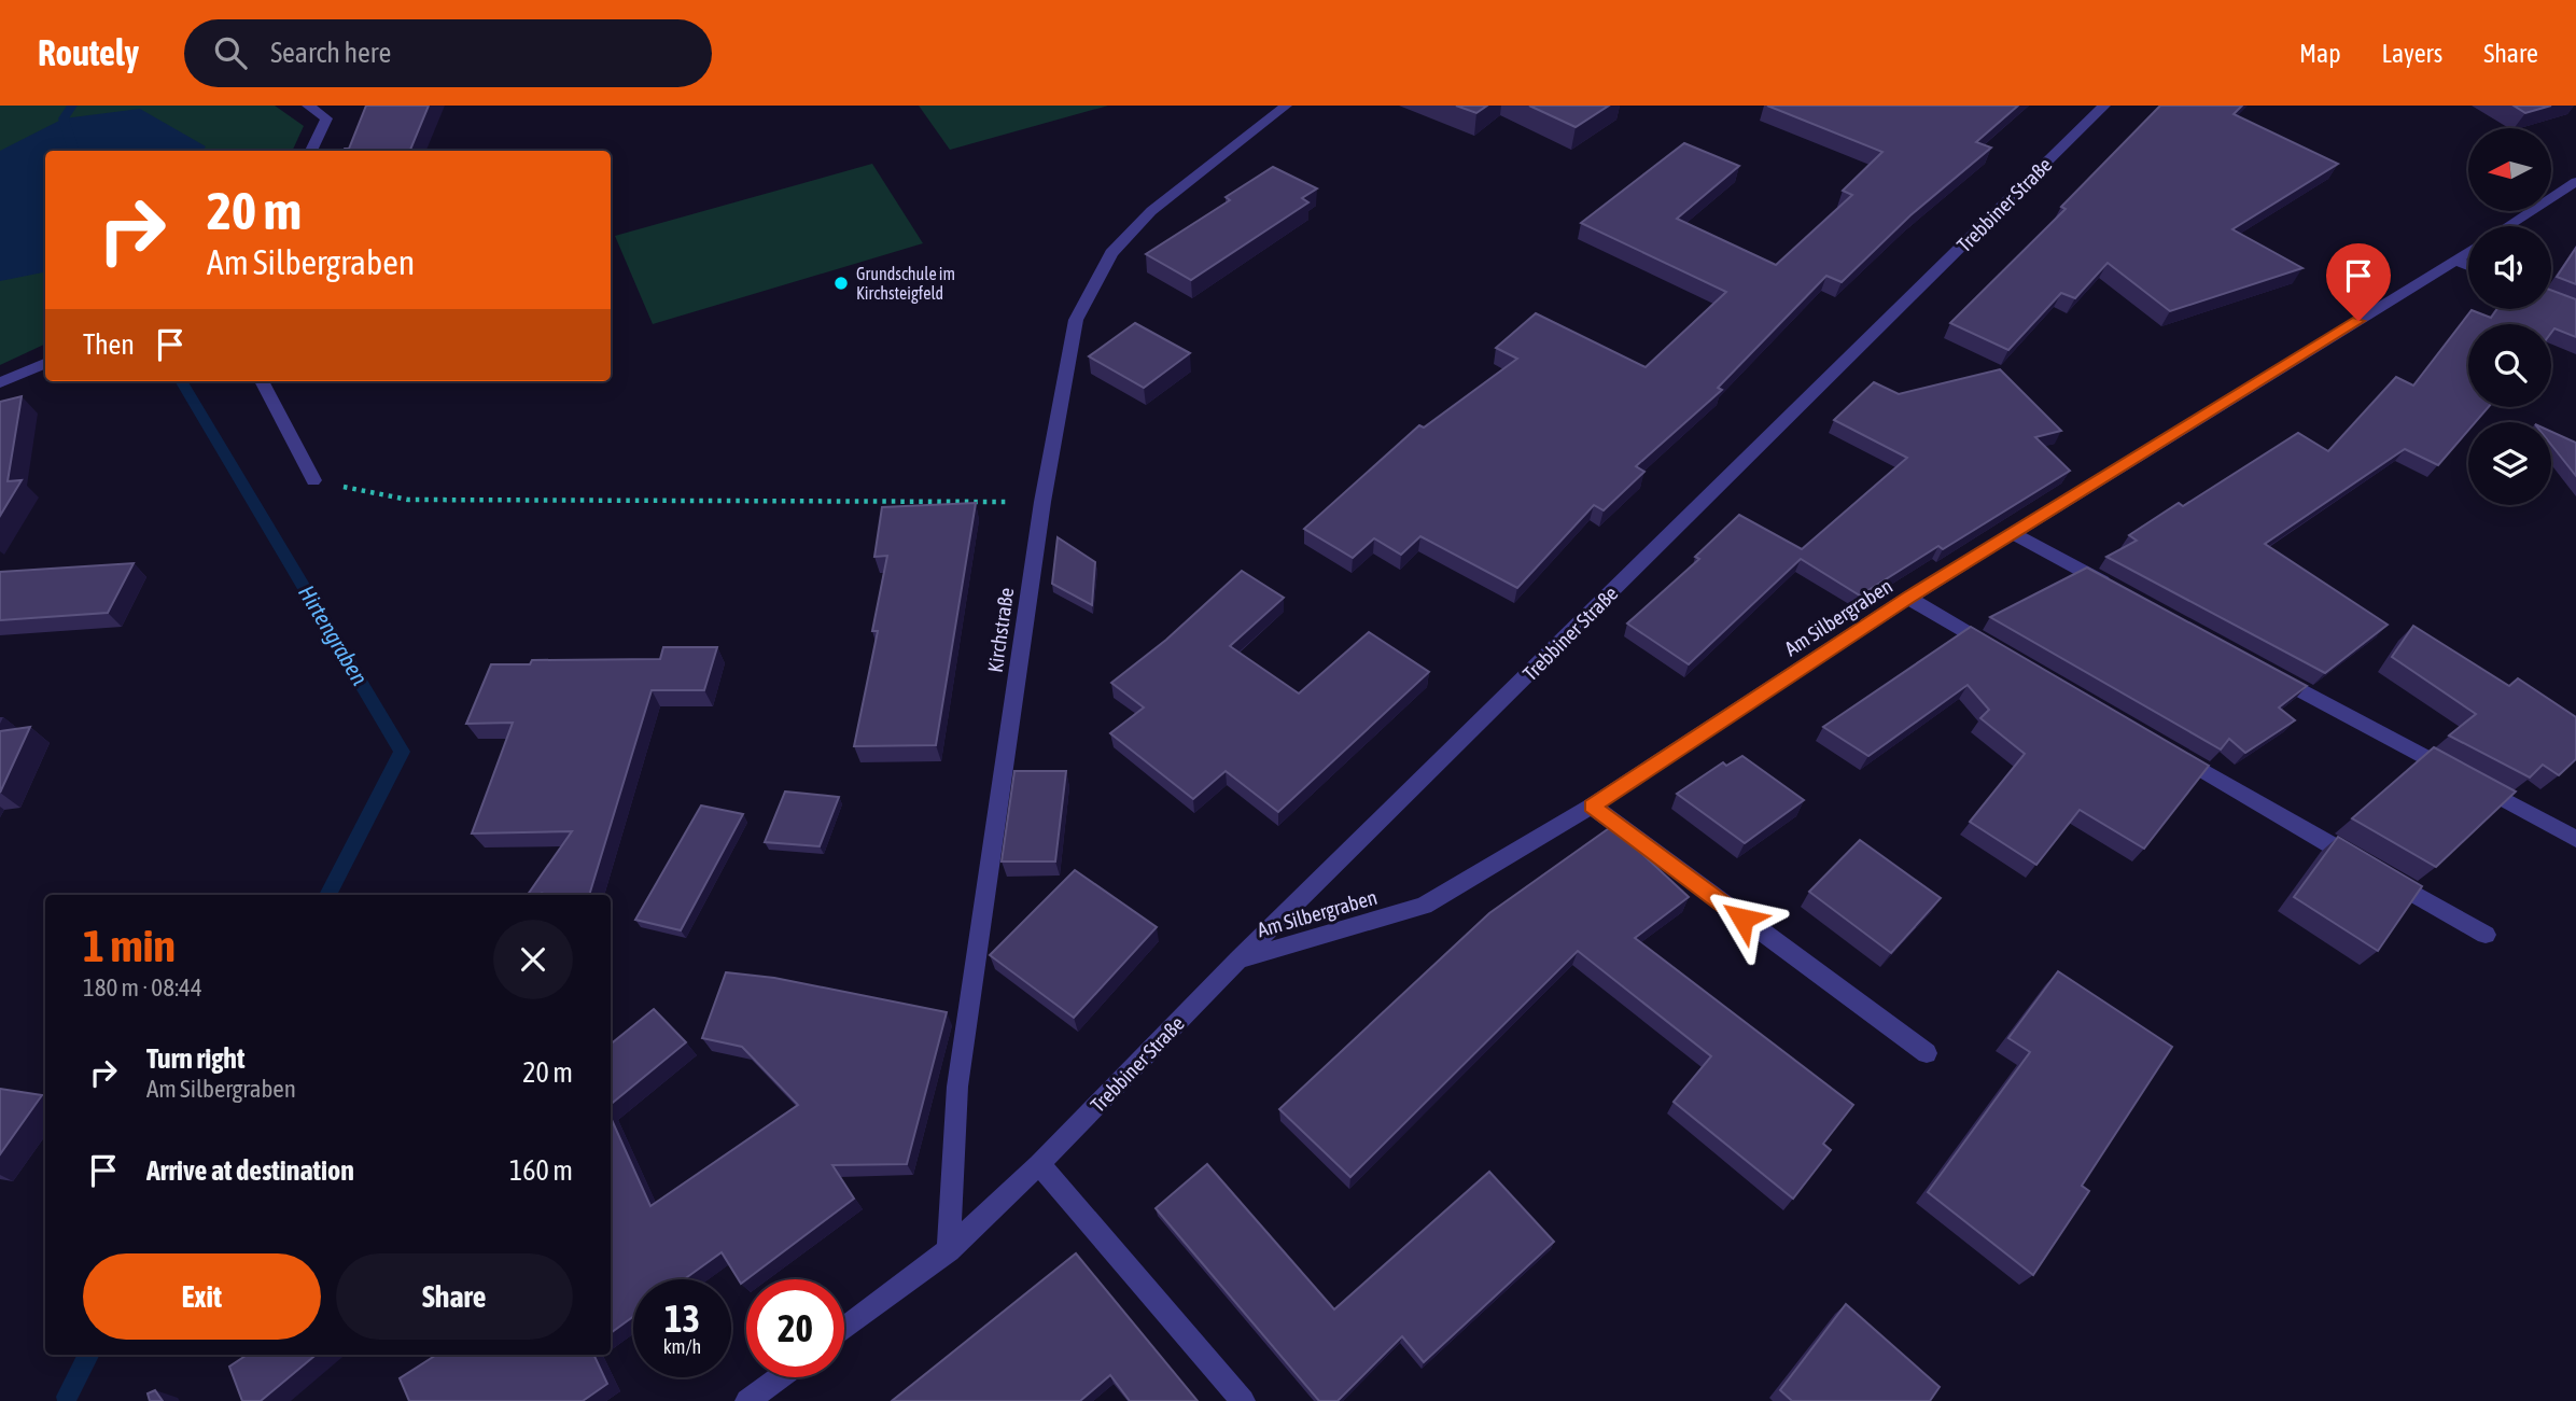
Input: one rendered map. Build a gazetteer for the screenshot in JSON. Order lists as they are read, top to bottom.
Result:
{
  "streets": {
    "street": ["Trebbiner Straße", "Am Silbergraben", "Kirchstraße"]
  },
  "crossings": [
    ["Trebbiner Straße", "Am Silbergraben"],
    ["Trebbiner Straße", "Kirchstraße"]
  ],
  "water": ["Hirtengraben"],
  "places": ["Grundschule im Kirchsteigfeld"],
  "north": "left",
  "page": {
    "header": "Routely",
    "search": "Search here",
    "nav": ["Map", "Layers", "Share"],
    "turn": ["20 m", "Am Silbergraben"],
    "then": "Then",
    "heading": ["1 min", "180 m · 08:44"],
    "list": [
      {
        "name": "Turn right",
        "note": "Am Silbergraben",
        "value": "20 m"
      },
      {
        "name": "Arrive at destination",
        "value": "160 m"
      }
    ],
    "buttons": ["Exit", "Share"],
    "speed": "13 km/h",
    "limit": "20"
  }
}
